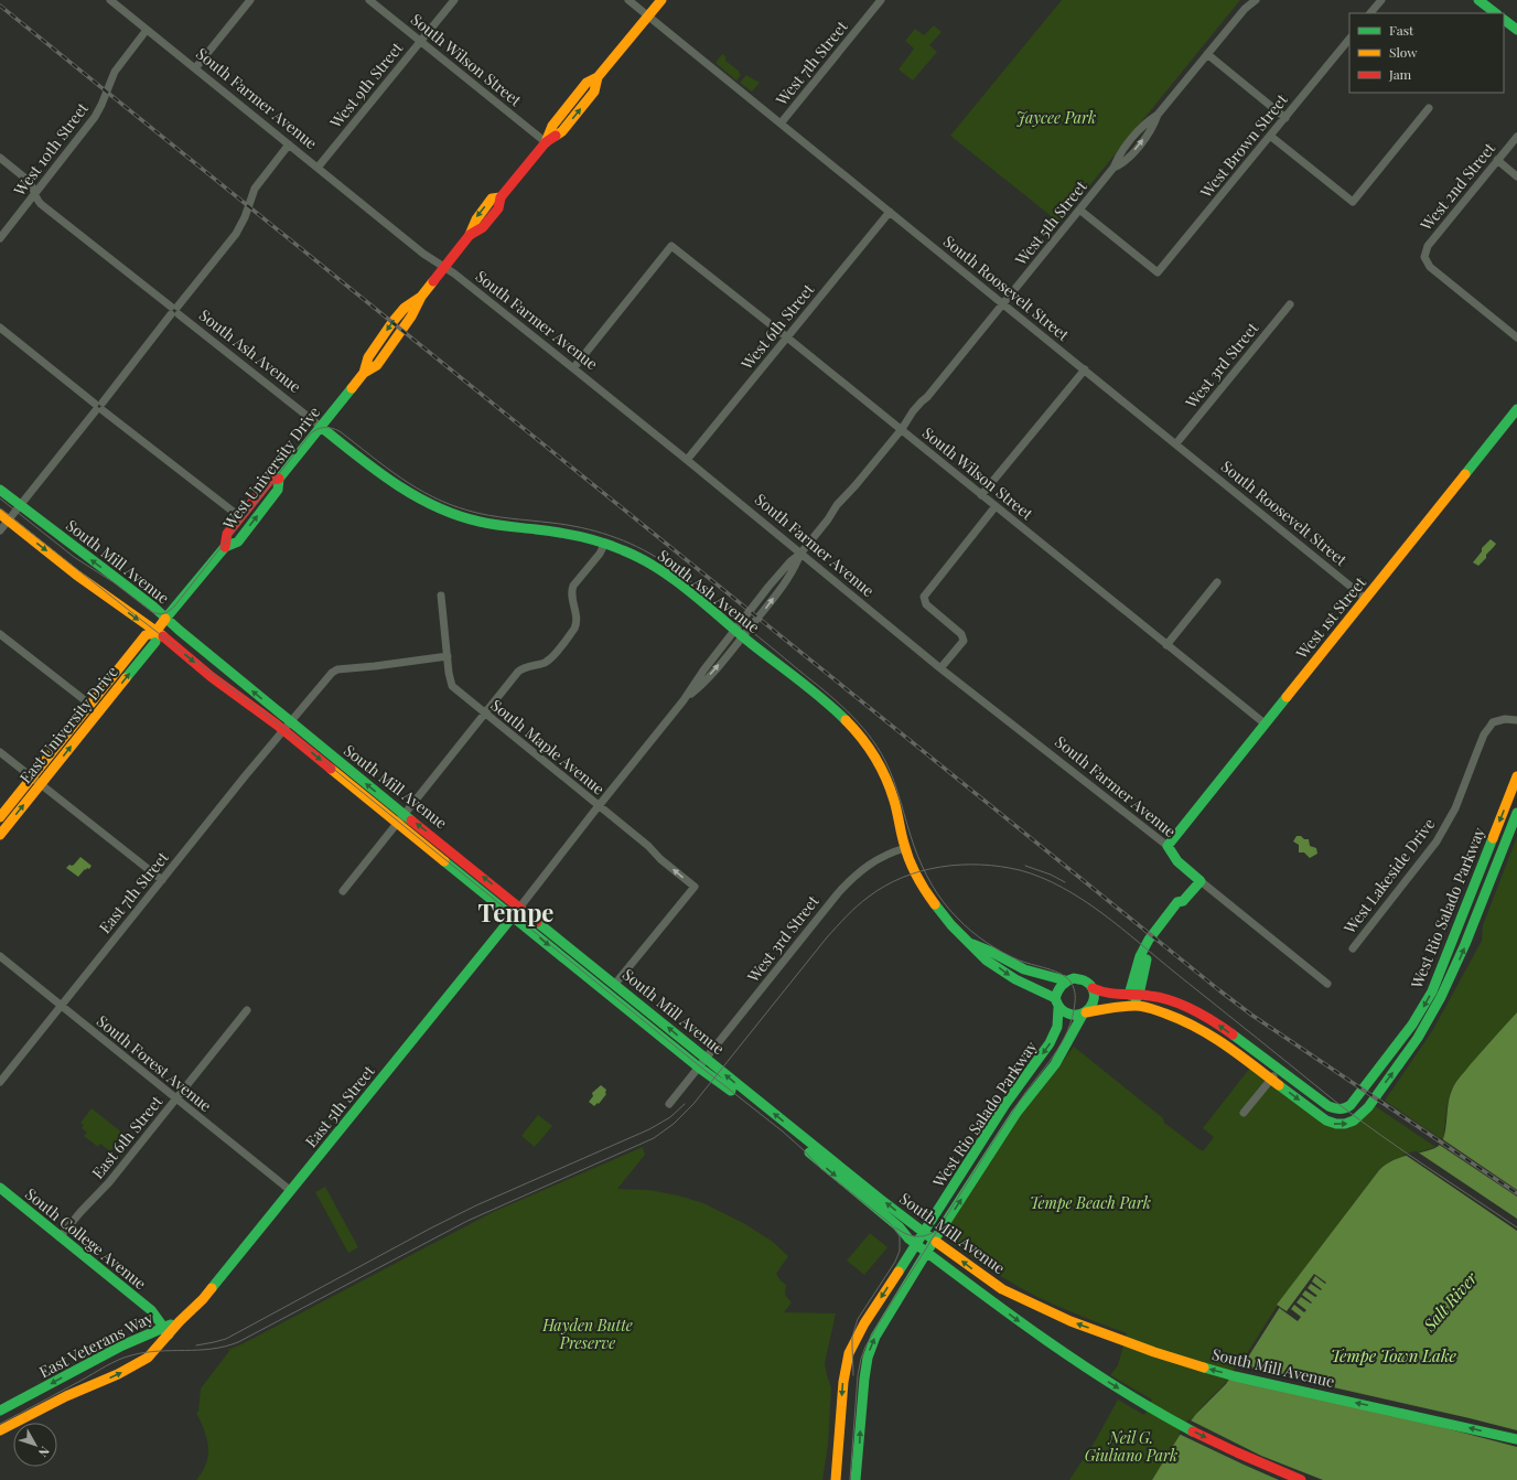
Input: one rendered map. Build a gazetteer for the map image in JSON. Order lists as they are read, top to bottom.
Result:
{
  "streets": {
    "main road": [
      "South Farmer Avenue",
      "South Ash Avenue",
      "West University Drive",
      "South Mill Avenue",
      "West 1st Street",
      "East University Drive",
      "West Rio Salado Parkway",
      "East 5th Street",
      "South College Avenue",
      "East Veterans Way"
    ],
    "street": [
      "South Wilson Street",
      "West 7th Street",
      "West 9th Street",
      "West Brown Street",
      "West 10th Street",
      "West 2nd Street",
      "West 5th Street",
      "South Roosevelt Street",
      "West 6th Street",
      "West 3rd Street",
      "South Maple Avenue",
      "West Lakeside Drive",
      "East 7th Street",
      "South Forest Avenue",
      "East 6th Street"
    ]
  },
  "crossings": [
    ["South Wilson Street", "West 9th Street"],
    ["South Wilson Street", "South Farmer Avenue"],
    ["South Wilson Street", "West 5th Street"],
    ["South Wilson Street", "West 6th Street"],
    ["South Wilson Street", "West University Drive"],
    ["South Wilson Street", "West 1st Street"],
    ["West 7th Street", "South Roosevelt Street"],
    ["West 9th Street", "South Farmer Avenue"],
    ["South Farmer Avenue", "West 10th Street"],
    ["South Farmer Avenue", "West 5th Street"],
    ["South Farmer Avenue", "West 6th Street"],
    ["South Farmer Avenue", "West University Drive"],
    ["South Farmer Avenue", "West 1st Street"],
    ["West Brown Street", "West 5th Street"],
    ["West 10th Street", "South Ash Avenue"],
    ["West 5th Street", "South Roosevelt Street"],
    ["West 5th Street", "South Ash Avenue"],
    ["West 5th Street", "South Mill Avenue"],
    ["West 5th Street", "South Maple Avenue"],
    ["West 5th Street", "East 5th Street"],
    ["South Roosevelt Street", "West 6th Street"],
    ["South Roosevelt Street", "West 3rd Street"],
    ["South Roosevelt Street", "West University Drive"],
    ["South Roosevelt Street", "West 1st Street"],
    ["South Ash Avenue", "West 3rd Street"],
    ["South Ash Avenue", "West University Drive"],
    ["South Ash Avenue", "West Rio Salado Parkway"],
    ["West 3rd Street", "South Mill Avenue"],
    ["West University Drive", "South Mill Avenue"],
    ["West University Drive", "East University Drive"],
    ["South Mill Avenue", "East University Drive"],
    ["South Mill Avenue", "South Maple Avenue"],
    ["South Mill Avenue", "East 7th Street"],
    ["South Mill Avenue", "West Rio Salado Parkway"],
    ["South Mill Avenue", "East 5th Street"],
    ["East 7th Street", "South Forest Avenue"],
    ["South Forest Avenue", "East 5th Street"],
    ["South Forest Avenue", "East 6th Street"],
    ["East 5th Street", "East Veterans Way"],
    ["East 6th Street", "South College Avenue"],
    ["South College Avenue", "East Veterans Way"]
  ],
  "districts": ["Tempe"],
  "water": ["Salt River", "Tempe Town Lake"],
  "parks": [
    "Jaycee Park",
    "Tempe Beach Park",
    "Hayden Butte Preserve",
    "Neil G. Giuliano Park"
  ],
  "legend": ["Fast", "Slow", "Jam"],
  "north": "bottom right"
}
